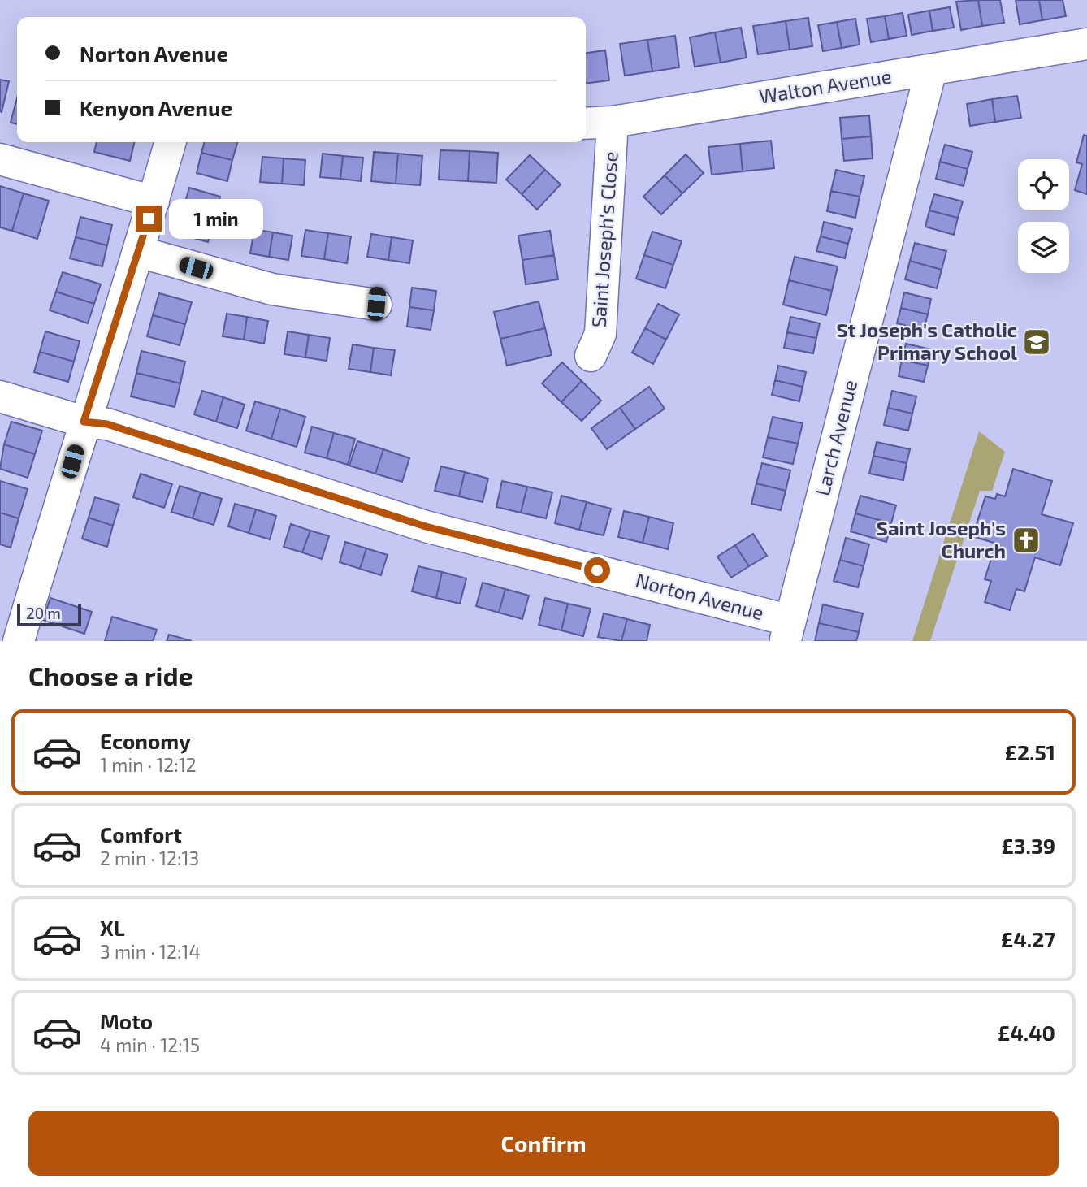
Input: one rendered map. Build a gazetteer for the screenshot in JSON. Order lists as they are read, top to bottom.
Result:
{
  "streets": {
    "street": [
      "Walton Avenue",
      "Saint Joseph's Close",
      "Larch Avenue",
      "Norton Avenue"
    ]
  },
  "crossings": [
    ["Walton Avenue", "Saint Joseph's Close"],
    ["Walton Avenue", "Larch Avenue"],
    ["Larch Avenue", "Norton Avenue"]
  ],
  "places": {
    "school or university": ["St Joseph's Catholic Primary School"],
    "church": ["Saint Joseph's Church"]
  },
  "scale_bar": "20 m",
  "page": {
    "banner": ["Norton Avenue", "Kenyon Avenue"],
    "bubble": "1 min",
    "scale": "20 m",
    "heading": "Choose a ride",
    "list": [
      {
        "name": "Economy",
        "note": "1 min · 12:12",
        "value": "£2.51"
      },
      {
        "name": "Comfort",
        "note": "2 min · 12:13",
        "value": "£3.39"
      },
      {
        "name": "XL",
        "note": "3 min · 12:14",
        "value": "£4.27"
      },
      {
        "name": "Moto",
        "note": "4 min · 12:15",
        "value": "£4.40"
      }
    ],
    "buttons": "Confirm"
  }
}
